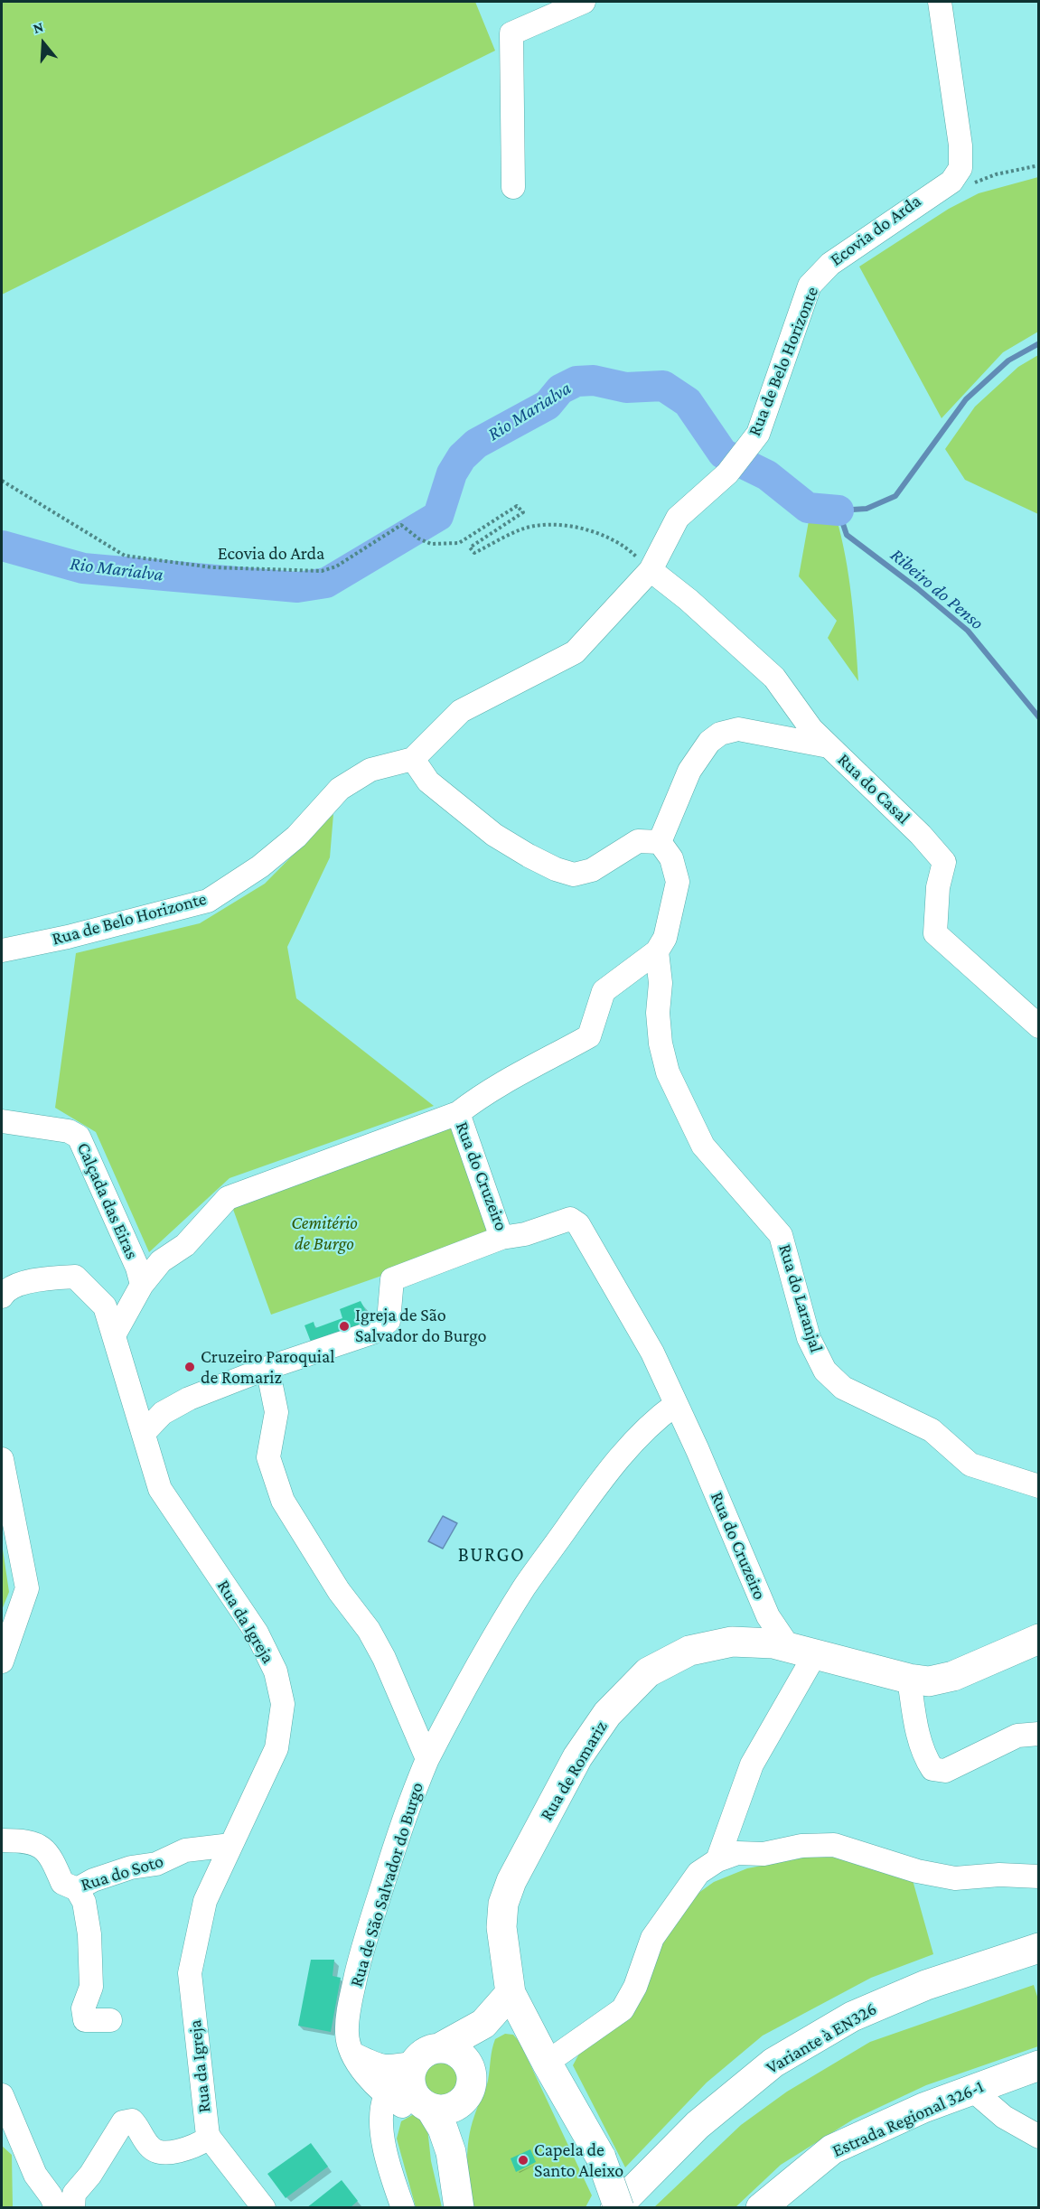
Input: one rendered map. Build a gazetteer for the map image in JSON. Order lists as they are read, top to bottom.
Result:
{
  "streets": {
    "main road": ["Rua de Romariz", "Variante à EN326", "Estrada Regional 326-1"],
    "street": [
      "Rua de Belo Horizonte",
      "Rua do Casal",
      "Rua do Cruzeiro",
      "Calçada das Eiras",
      "Rua do Laranjal",
      "Rua da Igreja",
      "Rua do Soto",
      "Rua de São Salvador do Burgo"
    ],
    "path": ["Ecovia do Arda"]
  },
  "crossings": [
    ["Ecovia do Arda", "Rua de Belo Horizonte"],
    ["Ecovia do Arda", "Rua do Casal"],
    ["Rua de Belo Horizonte", "Rua do Casal"],
    ["Rua do Cruzeiro", "Rua do Laranjal"],
    ["Rua do Cruzeiro", "Rua de Romariz"],
    ["Rua da Igreja", "Rua do Soto"],
    ["Rua de Romariz", "Variante à EN326"]
  ],
  "districts": ["BURGO"],
  "water": ["Rio Marialva", "Ribeiro do Penso"],
  "parks": ["Cemitério de Burgo"],
  "places": ["Igreja de São Salvador do Burgo", "Cruzeiro Paroquial de Romariz", "Capela de Santo Aleixo"],
  "north": "top"
}
